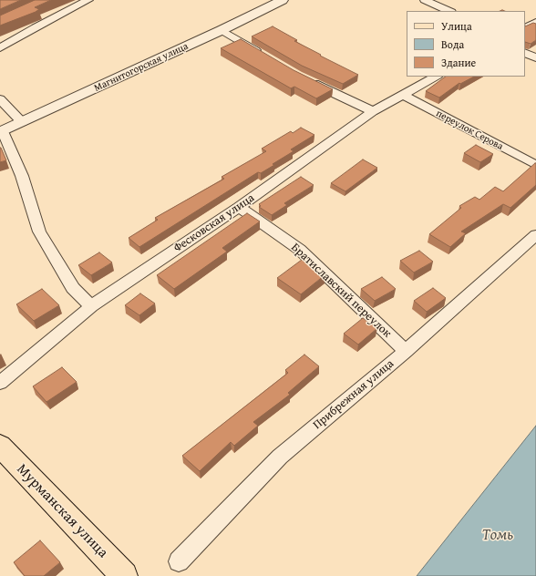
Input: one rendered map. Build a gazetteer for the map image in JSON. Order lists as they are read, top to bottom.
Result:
{
  "streets": {
    "main road": ["Мурманская улица"],
    "street": [
      "Магнитогорская улица",
      "переулок Серова",
      "Фесковская улица",
      "Братиславский переулок",
      "Прибрежная улица"
    ]
  },
  "crossings": [
    ["переулок Серова", "Фесковская улица"],
    ["Фесковская улица", "Братиславский переулок"],
    ["Братиславский переулок", "Прибрежная улица"]
  ],
  "water": ["Томь"],
  "legend": ["Улица", "Вода", "Здание"]
}
